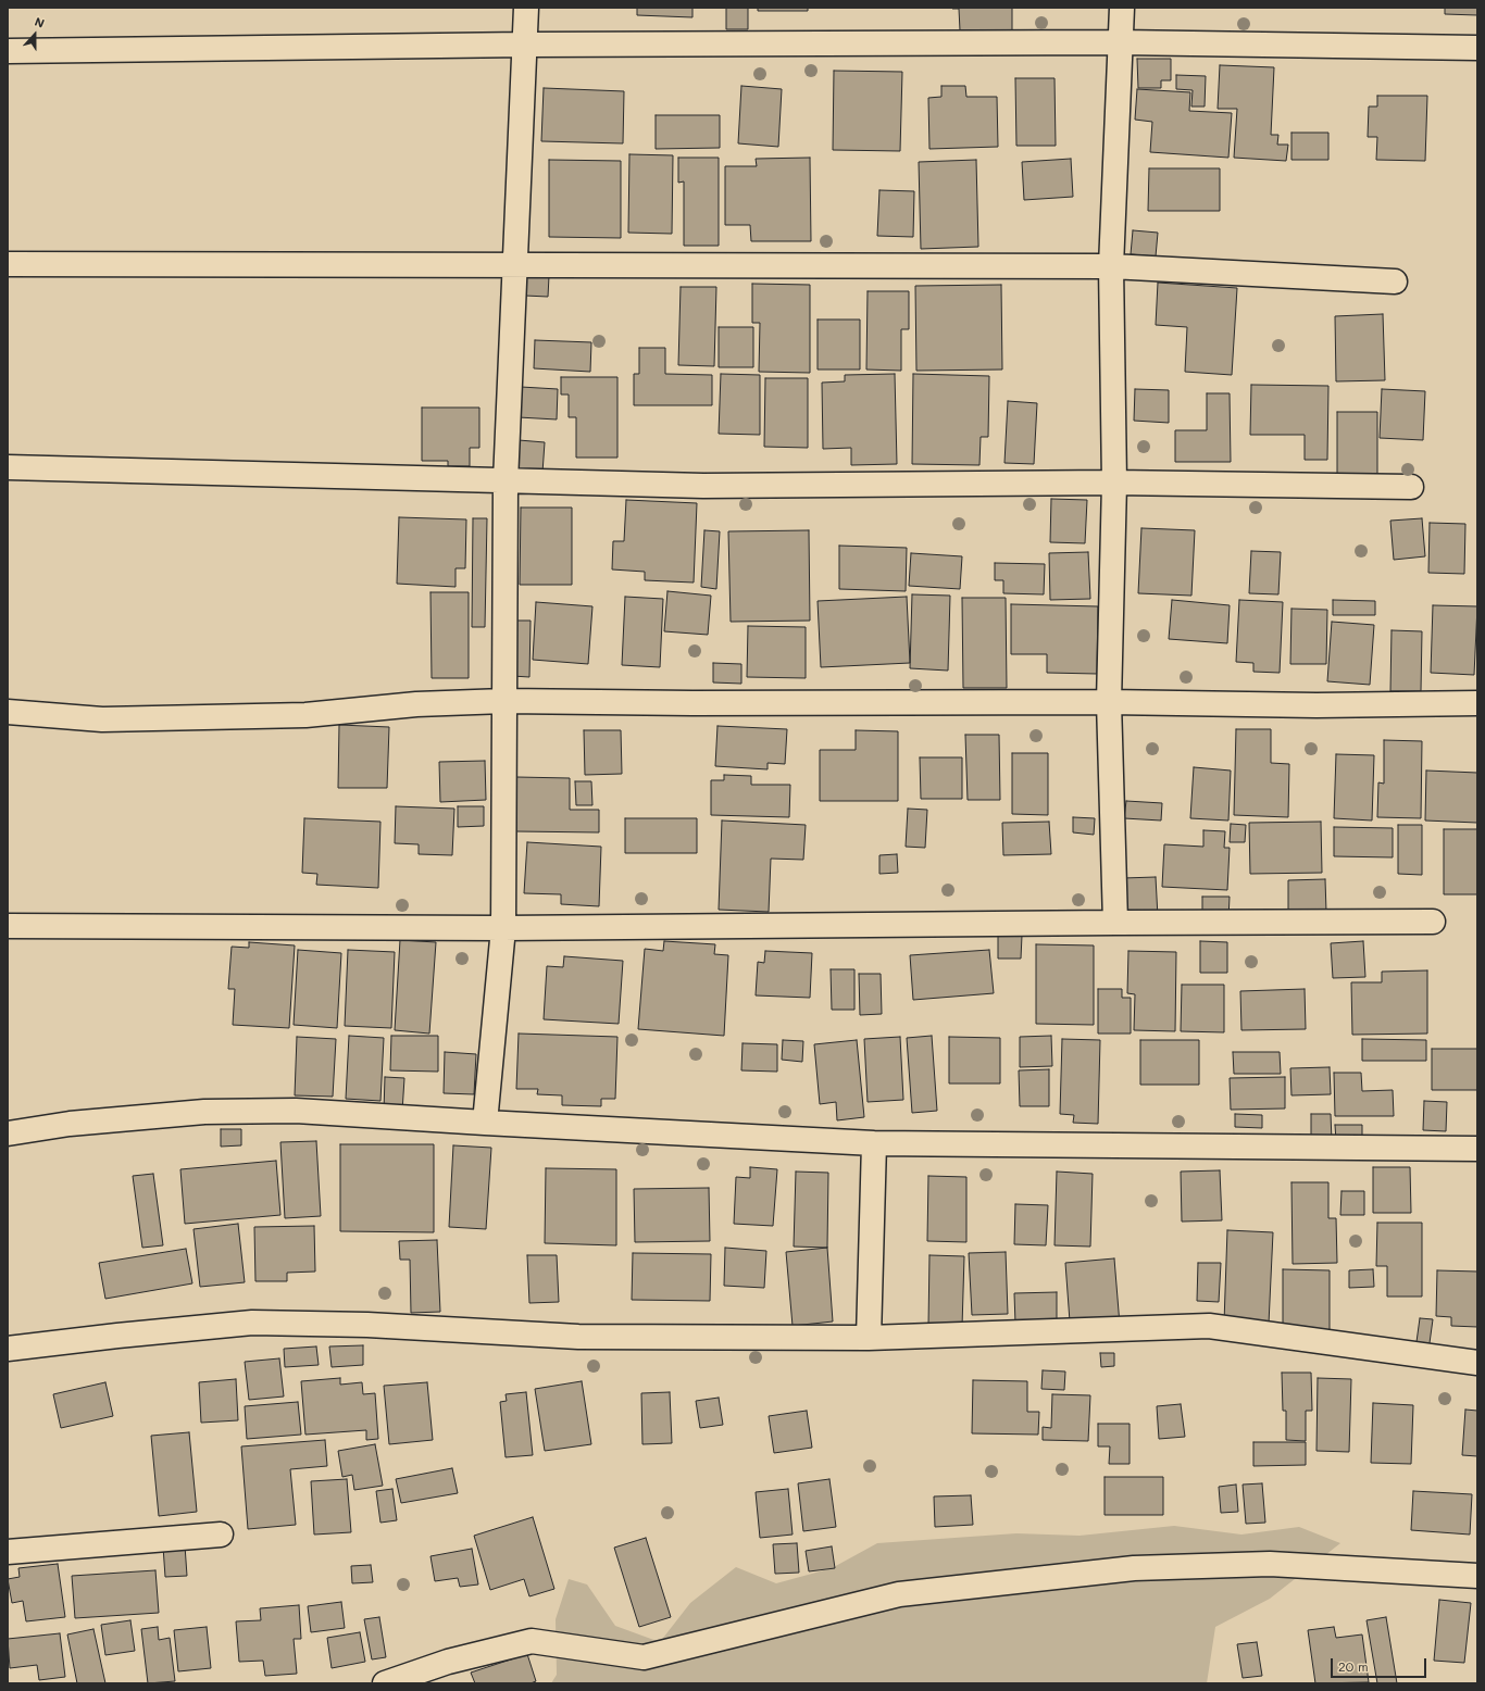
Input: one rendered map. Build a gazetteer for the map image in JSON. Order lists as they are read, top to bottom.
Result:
{
  "scale_bar": "20 m",
  "north": "top"
}
